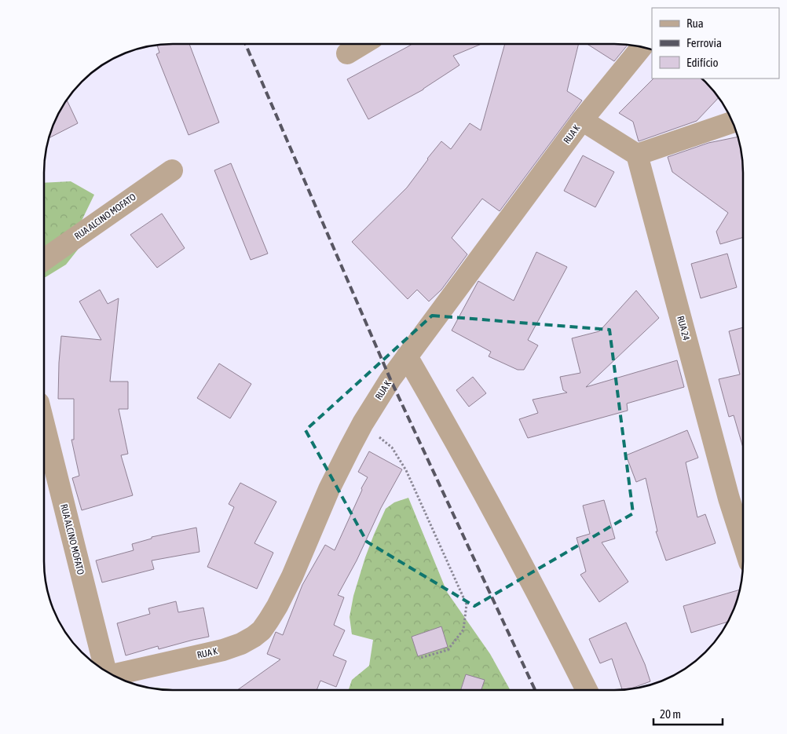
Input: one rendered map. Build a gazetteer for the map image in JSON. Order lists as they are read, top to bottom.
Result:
{
  "streets": {
    "street": ["RUA K", "RUA ALCINO MOFATO", "RUA 24"]
  },
  "legend": ["Rua", "Ferrovia", "Edifício"],
  "scale_bar": "20 m"
}
